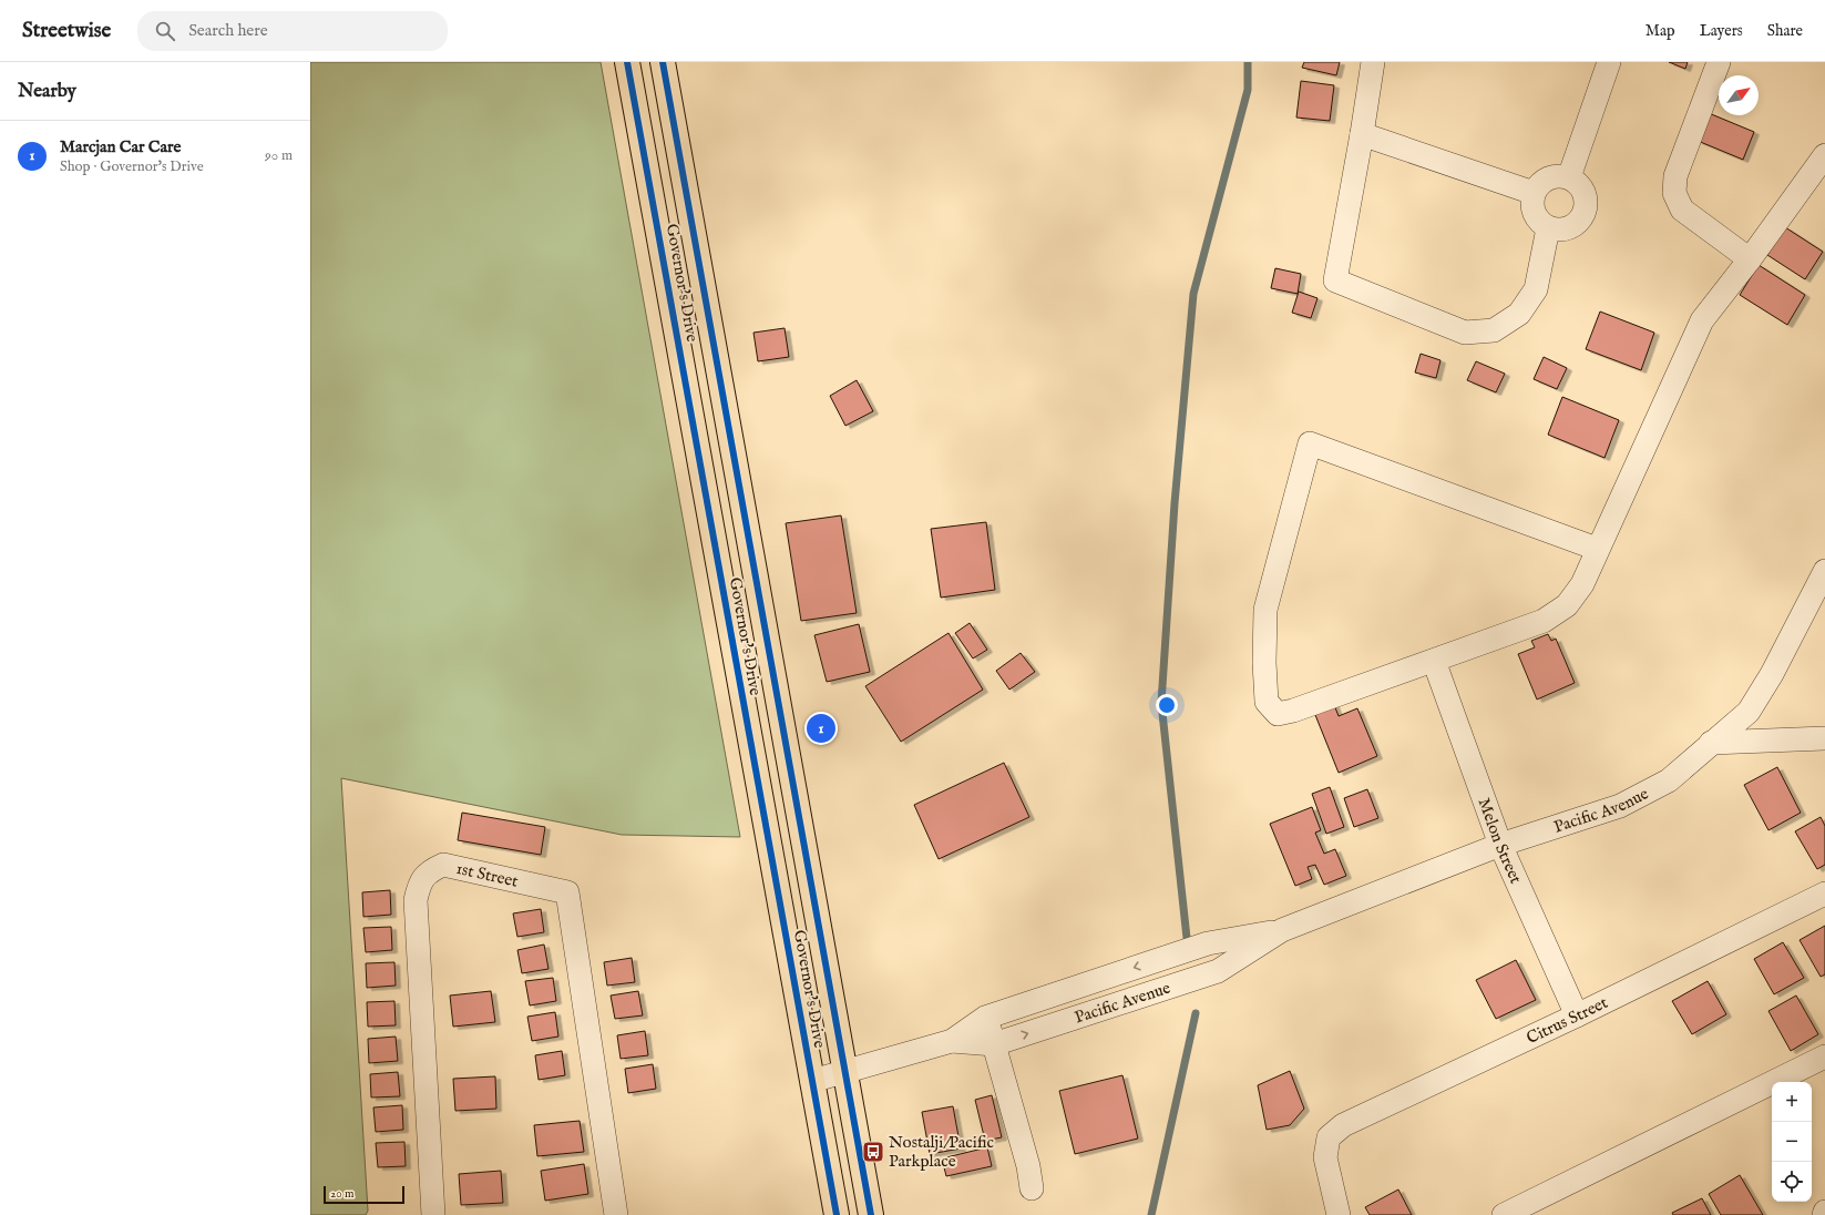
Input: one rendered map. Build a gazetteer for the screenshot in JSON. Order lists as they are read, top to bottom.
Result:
{
  "streets": {
    "highway": ["Governor's Drive"],
    "street": [
      "Pacific Avenue",
      "Melon Street",
      "1st Street",
      "Citrus Street"
    ]
  },
  "crossings": [
    ["Governor's Drive", "Pacific Avenue"],
    ["Pacific Avenue", "Melon Street"],
    ["Melon Street", "Citrus Street"]
  ],
  "places": {
    "bus stop": ["Nostalji/Pacific Parkplace"]
  },
  "scale_bar": "20 m",
  "north": "top right",
  "page": {
    "header": "Streetwise",
    "search": "Search here",
    "nav": ["Map", "Layers", "Share"],
    "heading": "Nearby",
    "list": [
      {
        "mark": "1",
        "name": "Marcjan Car Care",
        "note": "Shop · Governor's Drive",
        "value": "90 m"
      }
    ],
    "pins": "1",
    "map_buttons": ["+", "−"],
    "scale": "20 m"
  }
}
